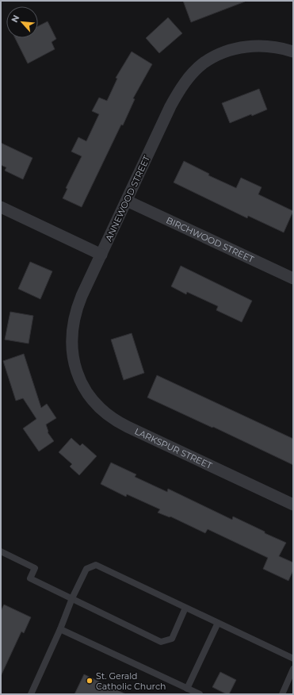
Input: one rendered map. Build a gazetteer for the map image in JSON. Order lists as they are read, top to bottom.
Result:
{
  "streets": {
    "street": ["ANNEWOOD STREET", "BIRCHWOOD STREET", "LARKSPUR STREET"]
  },
  "crossings": [
    ["ANNEWOOD STREET", "BIRCHWOOD STREET"],
    ["ANNEWOOD STREET", "LARKSPUR STREET"]
  ],
  "places": ["St. Gerald Catholic Church"],
  "north": "top left"
}
